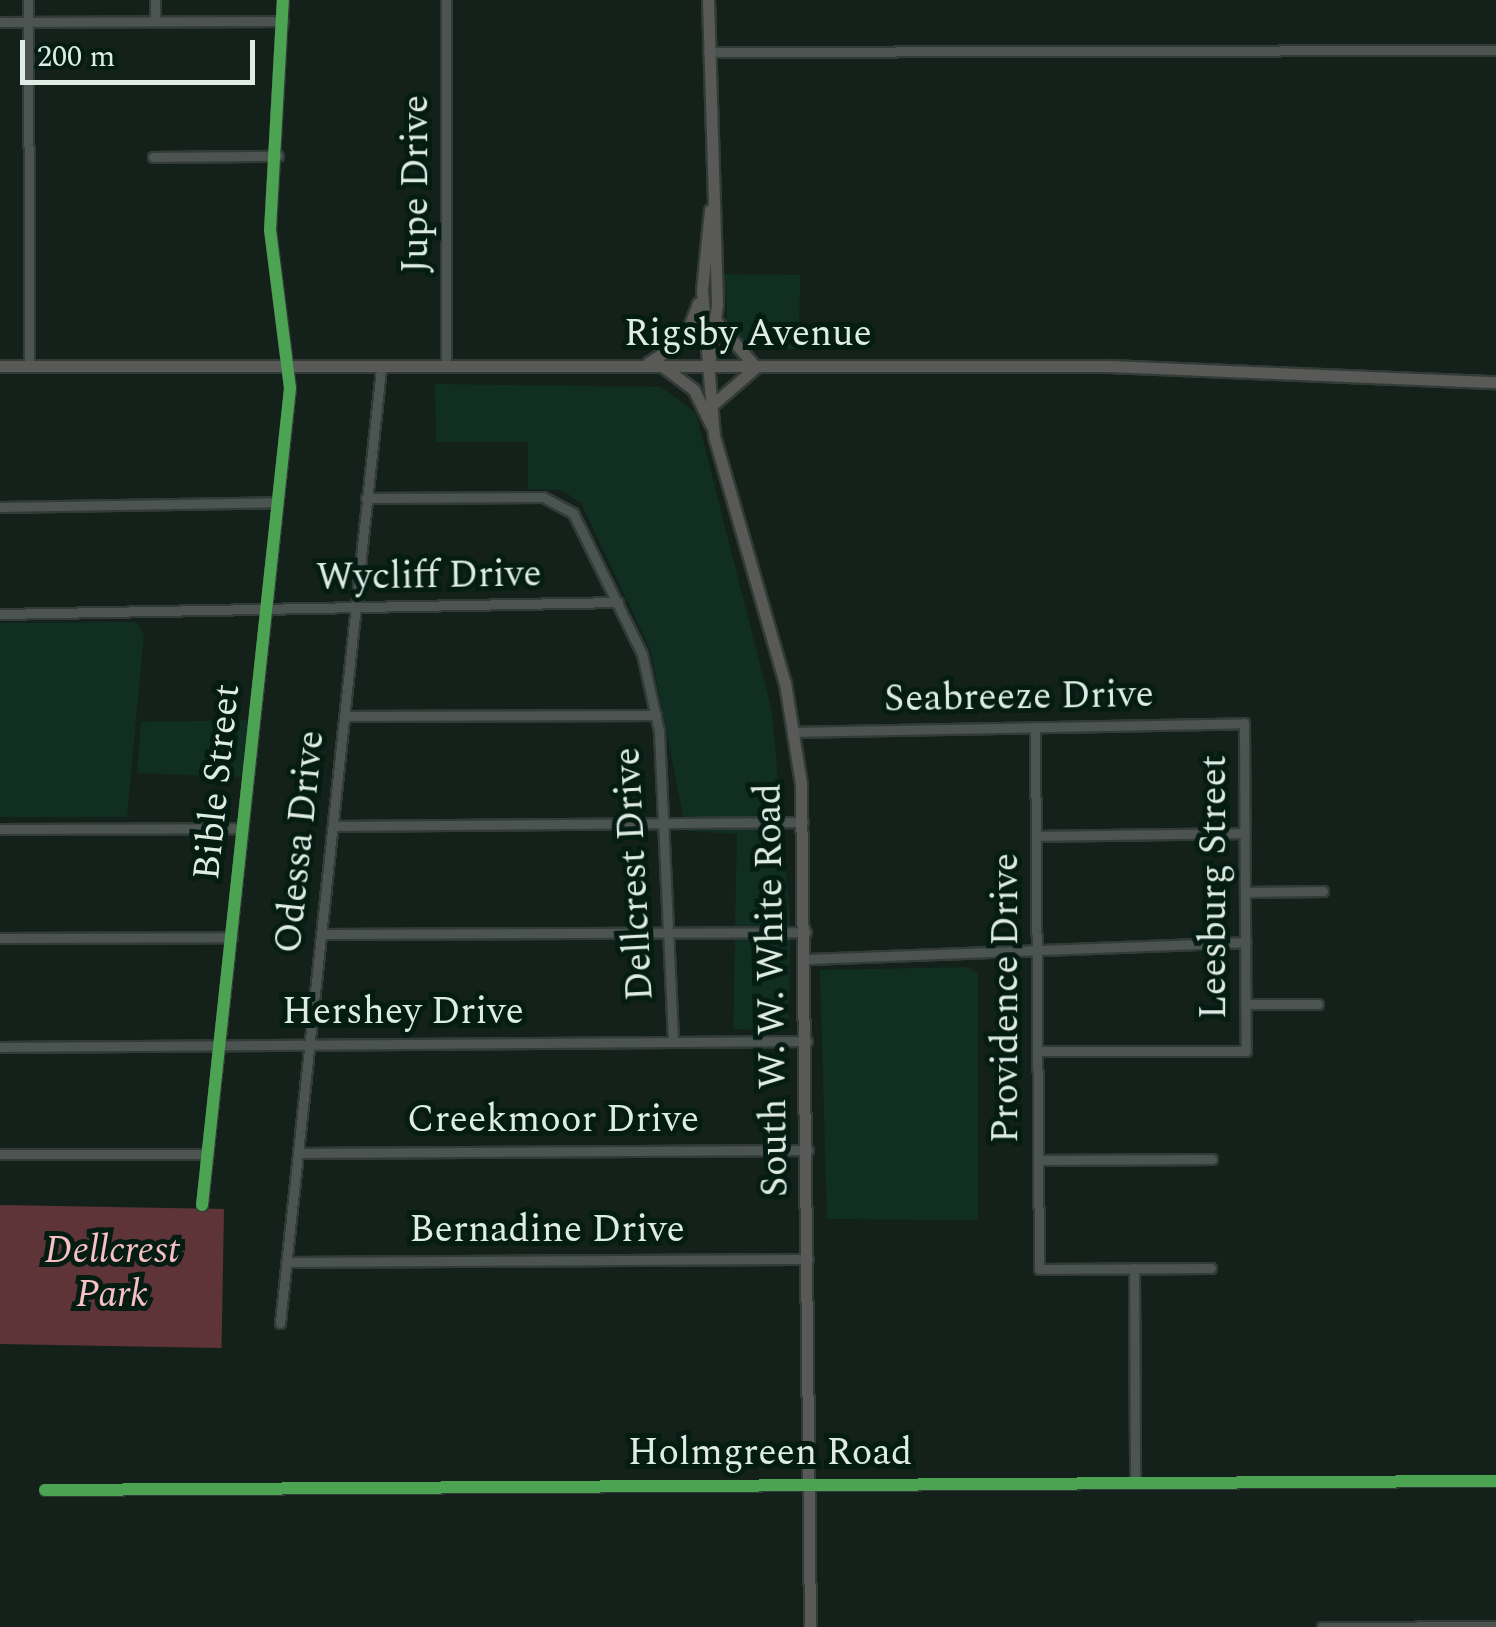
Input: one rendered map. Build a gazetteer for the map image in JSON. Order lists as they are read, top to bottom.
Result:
{
  "streets": {
    "main road": ["Rigsby Avenue", "South W. W. White Road"],
    "street": [
      "Jupe Drive",
      "Wycliff Drive",
      "Seabreeze Drive",
      "Bible Street",
      "Odessa Drive",
      "Dellcrest Drive",
      "Leesburg Street",
      "Providence Drive",
      "Hershey Drive",
      "Creekmoor Drive",
      "Bernadine Drive",
      "Holmgreen Road"
    ]
  },
  "crossings": [
    ["Jupe Drive", "Rigsby Avenue"],
    ["Rigsby Avenue", "Bible Street"],
    ["Rigsby Avenue", "Odessa Drive"],
    ["Rigsby Avenue", "South W. W. White Road"],
    ["Wycliff Drive", "Bible Street"],
    ["Wycliff Drive", "Odessa Drive"],
    ["Wycliff Drive", "Dellcrest Drive"],
    ["Seabreeze Drive", "Leesburg Street"],
    ["Seabreeze Drive", "South W. W. White Road"],
    ["Seabreeze Drive", "Providence Drive"],
    ["Bible Street", "Hershey Drive"],
    ["Odessa Drive", "Dellcrest Drive"],
    ["Odessa Drive", "Hershey Drive"],
    ["Odessa Drive", "Creekmoor Drive"],
    ["Odessa Drive", "Bernadine Drive"],
    ["Dellcrest Drive", "Hershey Drive"],
    ["Leesburg Street", "Providence Drive"],
    ["South W. W. White Road", "Hershey Drive"],
    ["South W. W. White Road", "Creekmoor Drive"],
    ["South W. W. White Road", "Bernadine Drive"],
    ["South W. W. White Road", "Holmgreen Road"]
  ],
  "parks": ["Dellcrest Park"],
  "scale_bar": "200 m"
}
